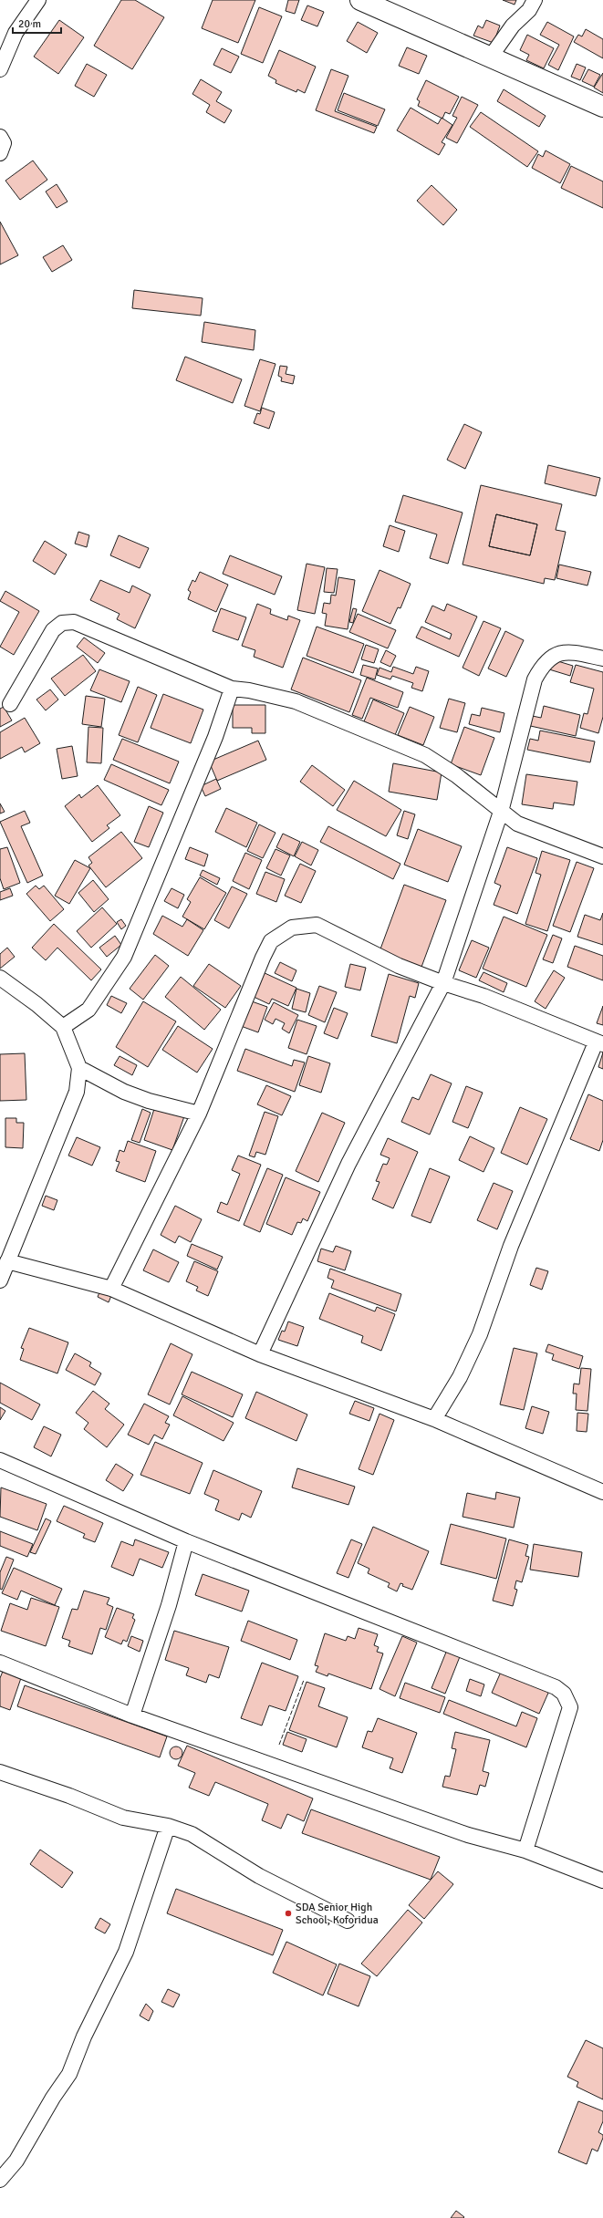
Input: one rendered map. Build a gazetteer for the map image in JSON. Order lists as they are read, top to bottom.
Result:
{
  "places": ["SDA Senior High School, Koforidua"],
  "scale_bar": "20 m"
}
